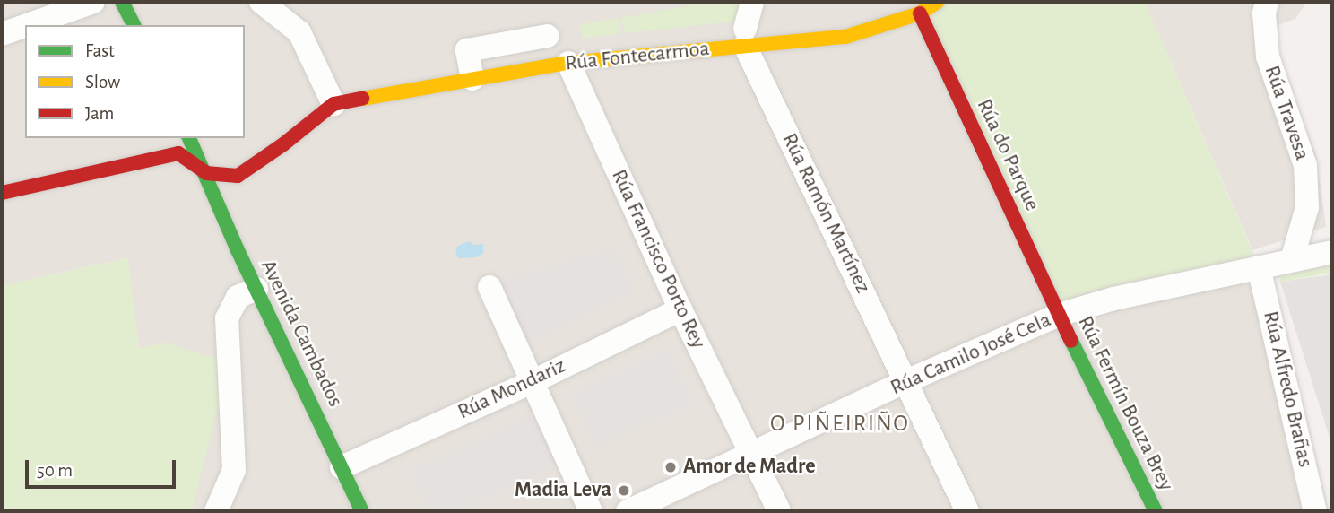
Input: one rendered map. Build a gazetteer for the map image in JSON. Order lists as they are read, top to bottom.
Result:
{
  "streets": {
    "street": [
      "Rúa Fontecarmoa",
      "Rúa Travesa",
      "Rúa do Parque",
      "Rúa Ramón Martínez",
      "Rúa Francisco Porto Rey",
      "Avenida Cambados",
      "Rúa Camilo José Cela",
      "Rúa Mondariz",
      "Rúa Alfredo Brañas",
      "Rúa Fermín Bouza Brey"
    ]
  },
  "crossings": [
    ["Rúa Fontecarmoa", "Rúa do Parque"],
    ["Rúa Fontecarmoa", "Rúa Ramón Martínez"],
    ["Rúa Fontecarmoa", "Rúa Francisco Porto Rey"],
    ["Rúa Fontecarmoa", "Avenida Cambados"],
    ["Rúa Travesa", "Rúa Camilo José Cela"],
    ["Rúa do Parque", "Rúa Camilo José Cela"],
    ["Rúa do Parque", "Rúa Fermín Bouza Brey"],
    ["Rúa Ramón Martínez", "Rúa Camilo José Cela"],
    ["Rúa Francisco Porto Rey", "Rúa Camilo José Cela"],
    ["Rúa Francisco Porto Rey", "Rúa Mondariz"],
    ["Avenida Cambados", "Rúa Mondariz"],
    ["Rúa Camilo José Cela", "Rúa Alfredo Brañas"],
    ["Rúa Camilo José Cela", "Rúa Fermín Bouza Brey"]
  ],
  "districts": ["O PIÑEIRIÑO"],
  "places": ["Amor de Madre", "Madia Leva"],
  "legend": ["Fast", "Slow", "Jam"],
  "scale_bar": "50 m"
}
